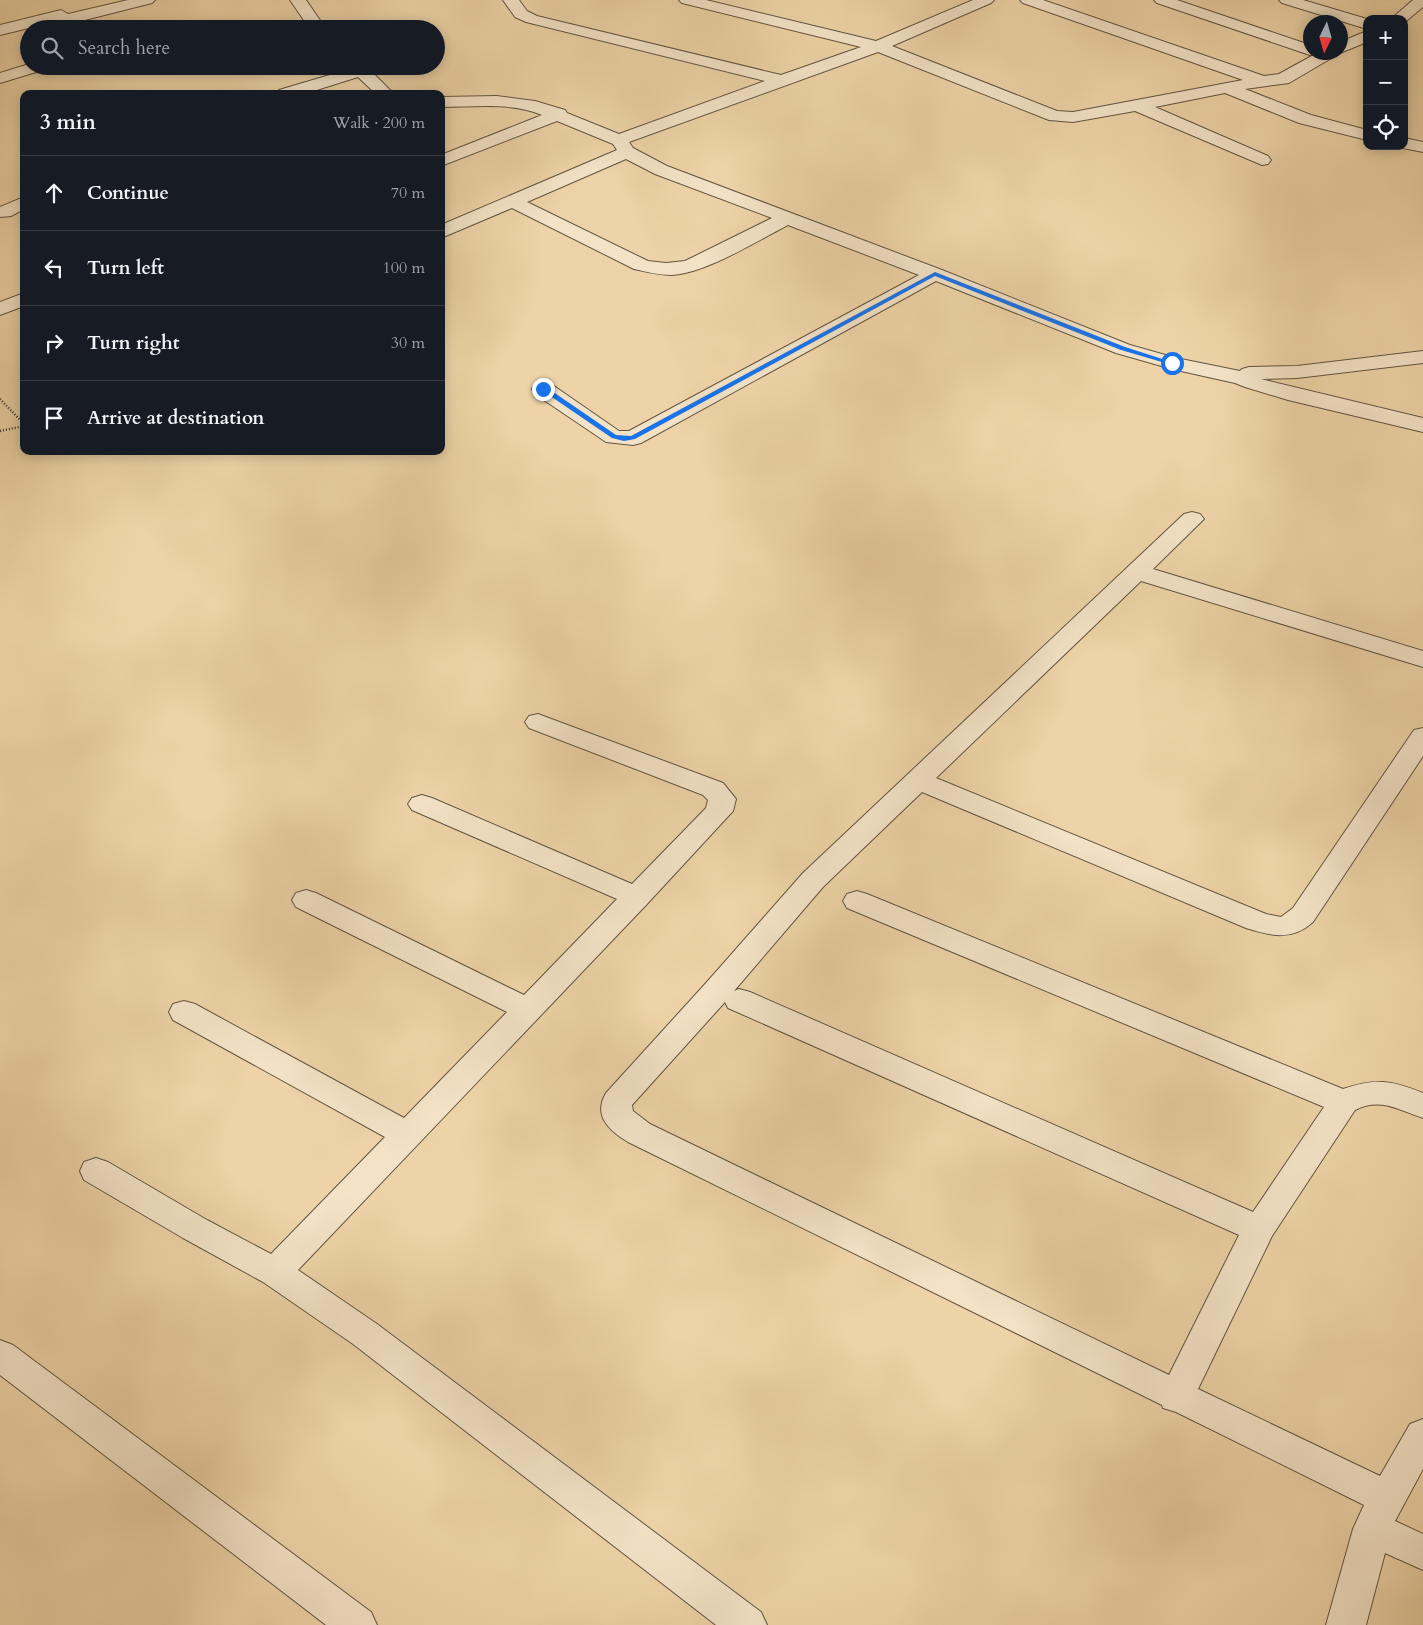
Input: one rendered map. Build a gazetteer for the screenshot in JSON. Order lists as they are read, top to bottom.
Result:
{
  "north": "bottom",
  "page": {
    "map_buttons": ["+", "−"],
    "search": "Search here",
    "heading": ["3 min", "Walk · 200 m"],
    "list": [
      ["Continue", "70 m"],
      ["Turn left", "100 m"],
      ["Turn right", "30 m"],
      "Arrive at destination"
    ]
  }
}
